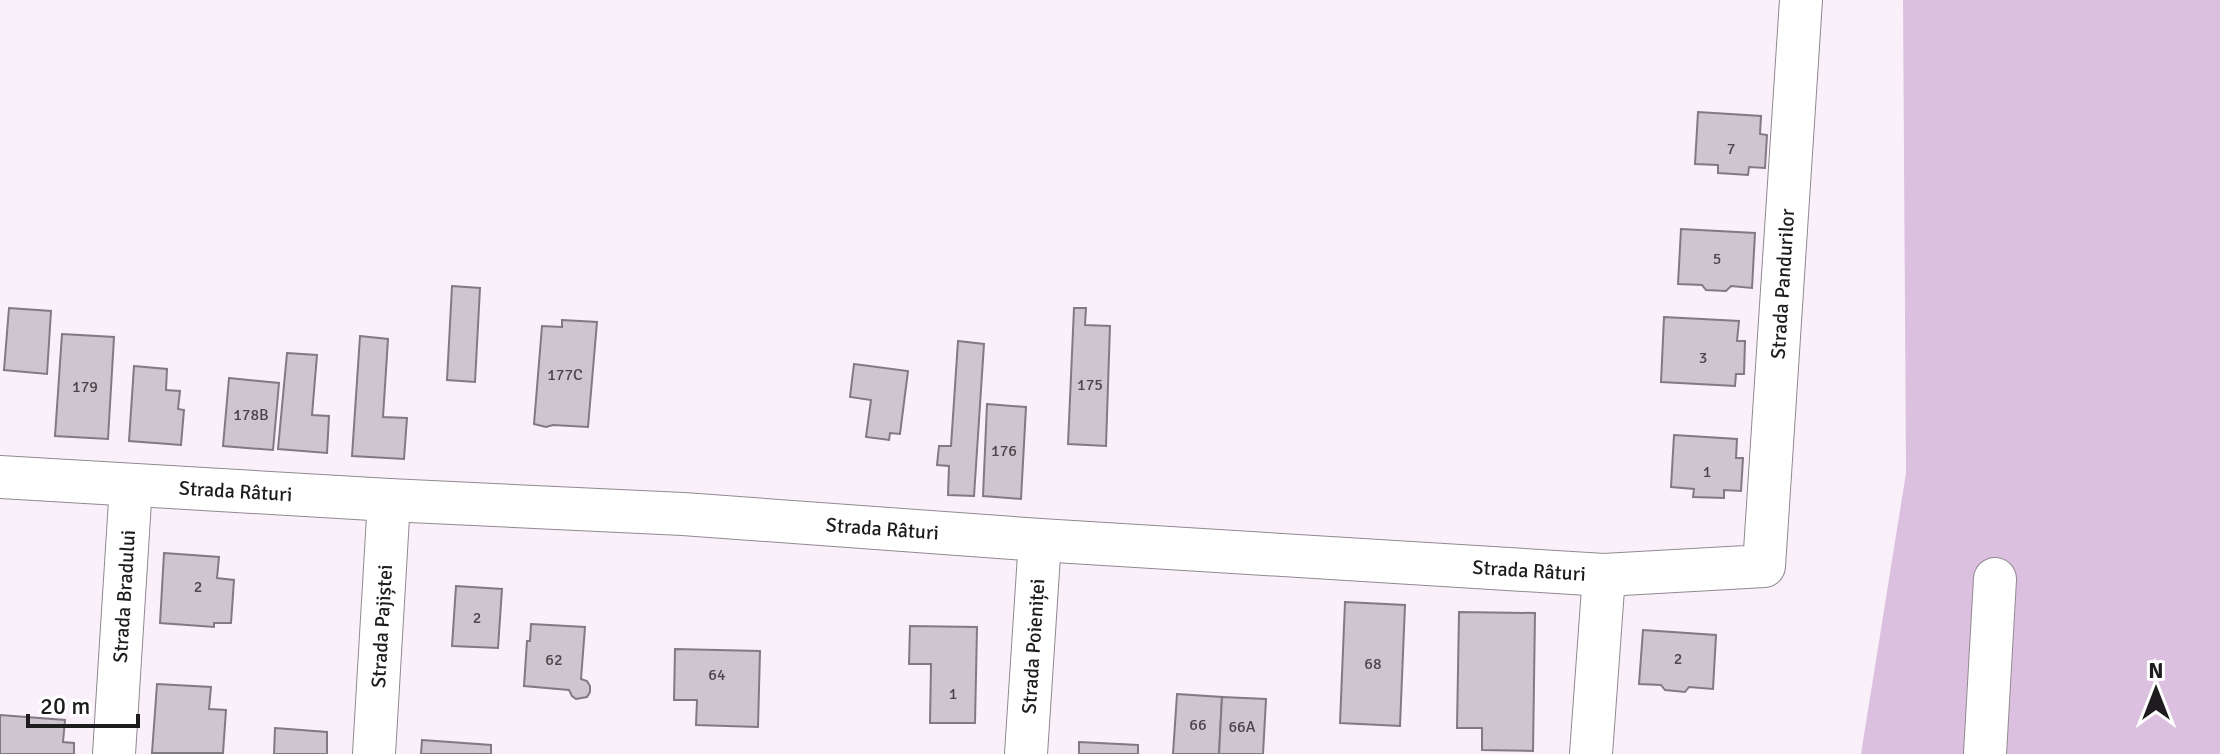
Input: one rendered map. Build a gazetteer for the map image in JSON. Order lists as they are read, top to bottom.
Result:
{
  "streets": {
    "street": [
      "Strada Pandurilor",
      "Strada Râturi",
      "Strada Bradului",
      "Strada Pajiștei",
      "Strada Poieniței"
    ]
  },
  "crossings": [
    ["Strada Pandurilor", "Strada Râturi"],
    ["Strada Râturi", "Strada Bradului"],
    ["Strada Râturi", "Strada Pajiștei"],
    ["Strada Râturi", "Strada Poieniței"]
  ],
  "house_numbers": [
    "7",
    "5",
    "3",
    "177C",
    "175",
    "179",
    "178B",
    "176",
    "1",
    "2",
    "2",
    "2",
    "62",
    "68",
    "64",
    "1",
    "66",
    "66A"
  ],
  "scale_bar": "20 m",
  "north": "top"
}
